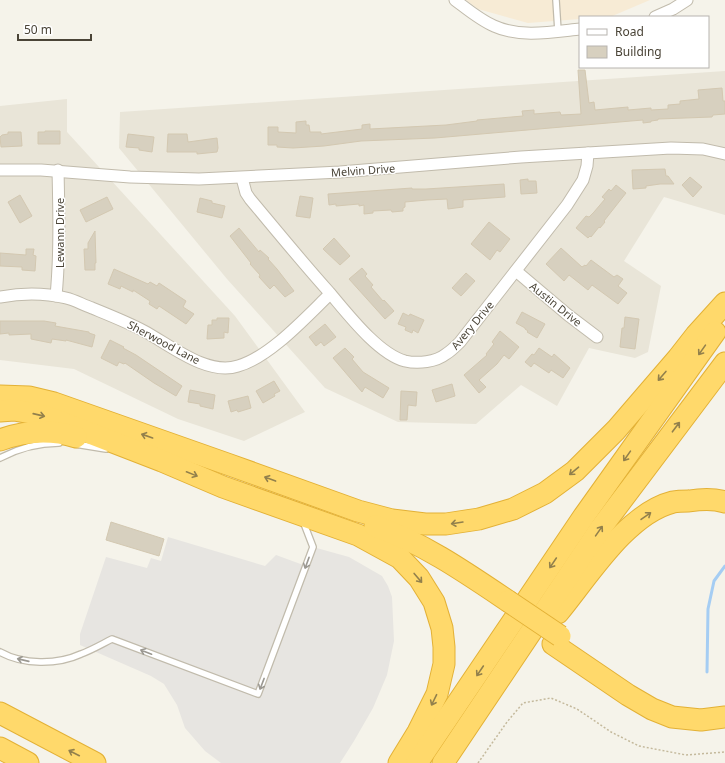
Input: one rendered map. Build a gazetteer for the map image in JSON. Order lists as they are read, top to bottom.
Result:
{
  "streets": {
    "street": [
      "Melvin Drive",
      "Lewann Drive",
      "Austin Drive",
      "Avery Drive",
      "Sherwood Lane"
    ]
  },
  "crossings": [
    ["Melvin Drive", "Lewann Drive"],
    ["Melvin Drive", "Avery Drive"],
    ["Lewann Drive", "Sherwood Lane"],
    ["Austin Drive", "Avery Drive"],
    ["Avery Drive", "Sherwood Lane"]
  ],
  "legend": ["Road", "Building"],
  "scale_bar": "50 m"
}
